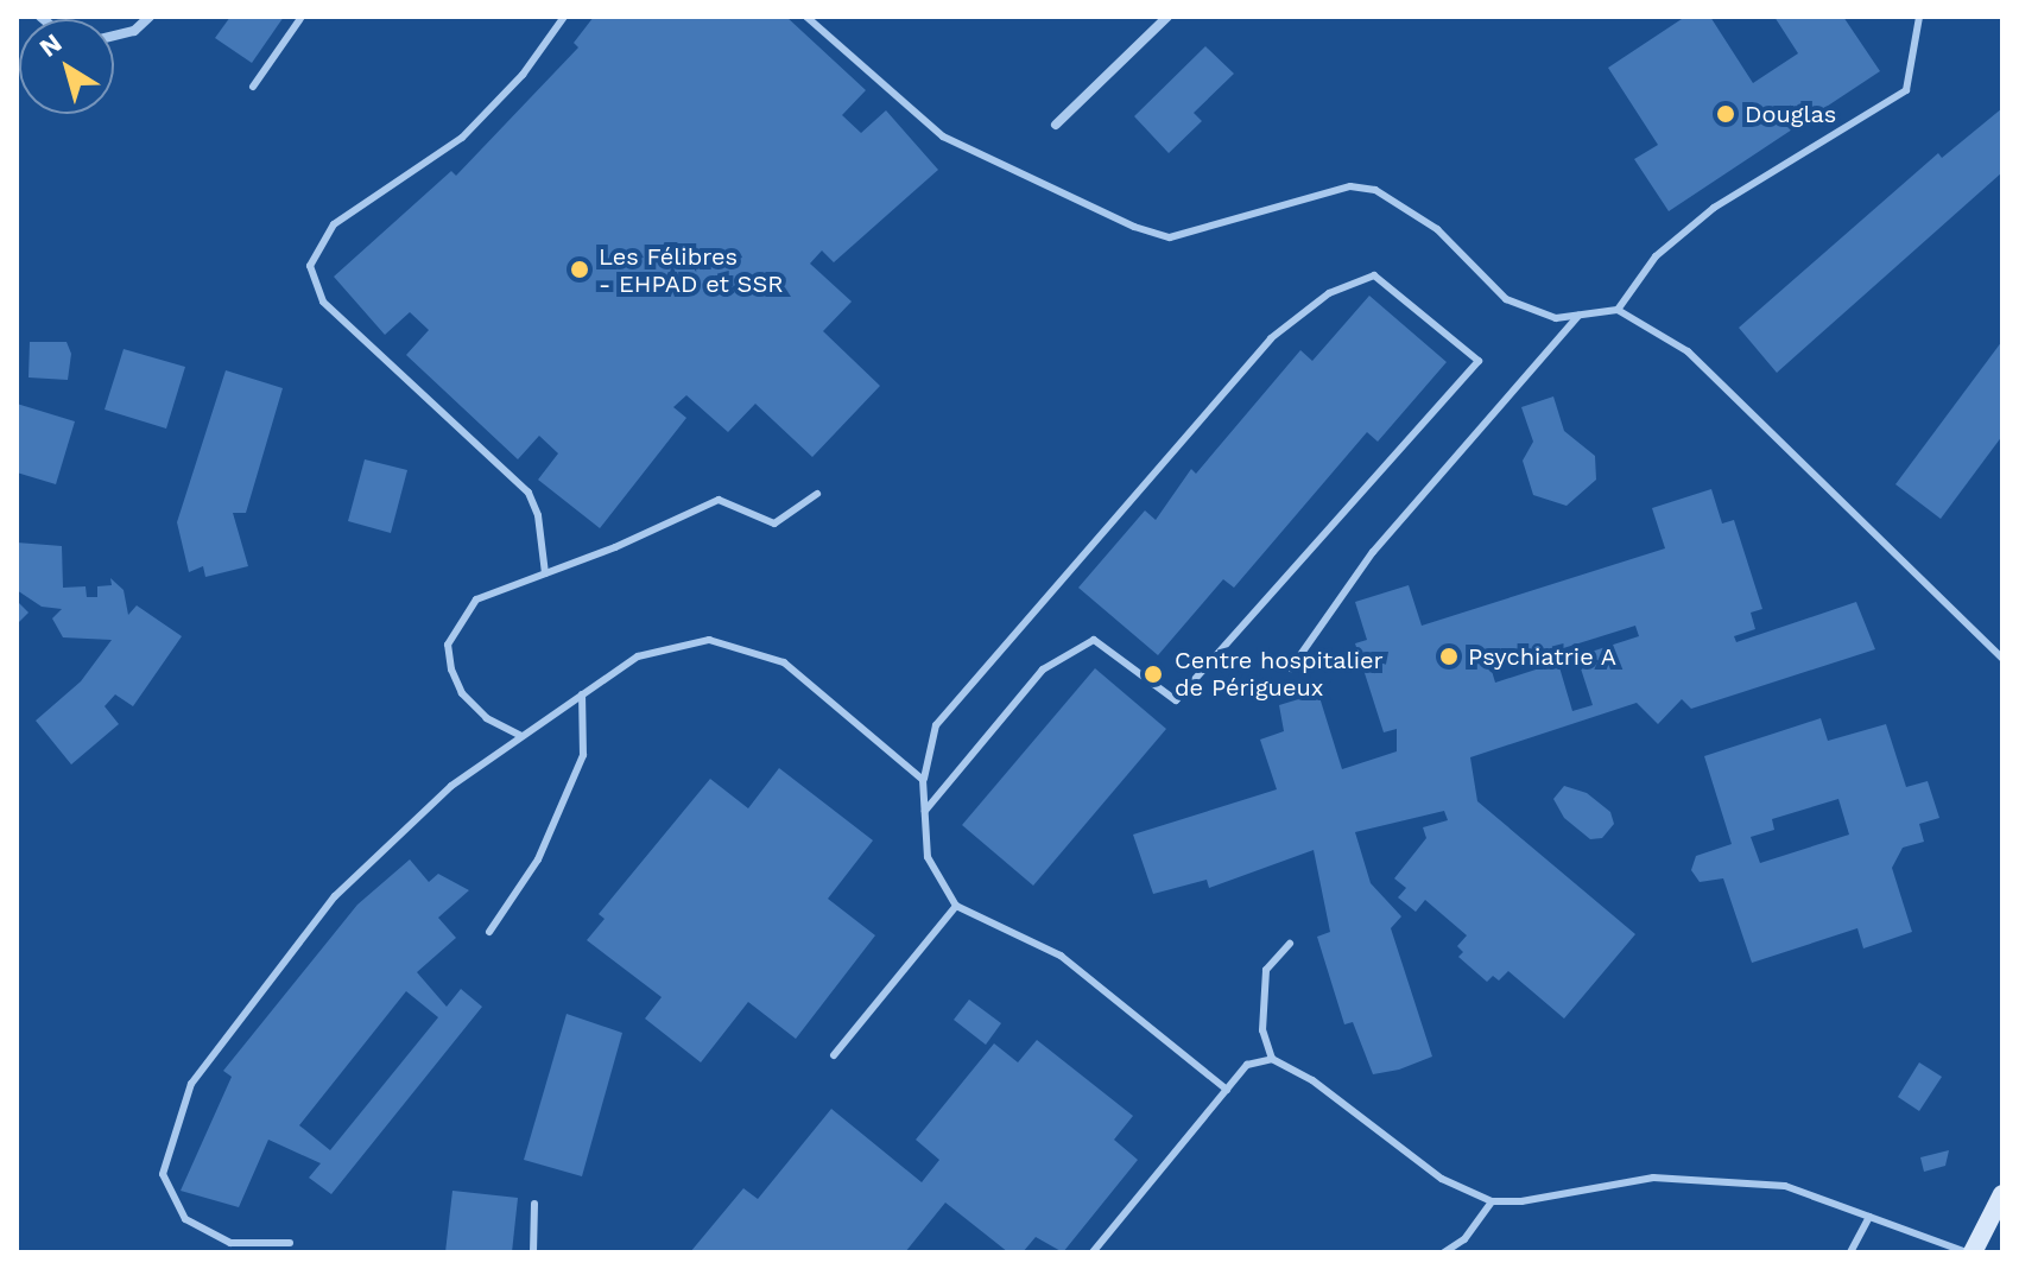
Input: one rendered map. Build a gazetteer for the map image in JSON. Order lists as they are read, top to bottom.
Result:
{
  "places": [
    "Douglas",
    "Les Félibres - EHPAD et SSR",
    "Psychiatrie A",
    "Centre hospitalier de Périgueux"
  ],
  "north": "top left"
}
